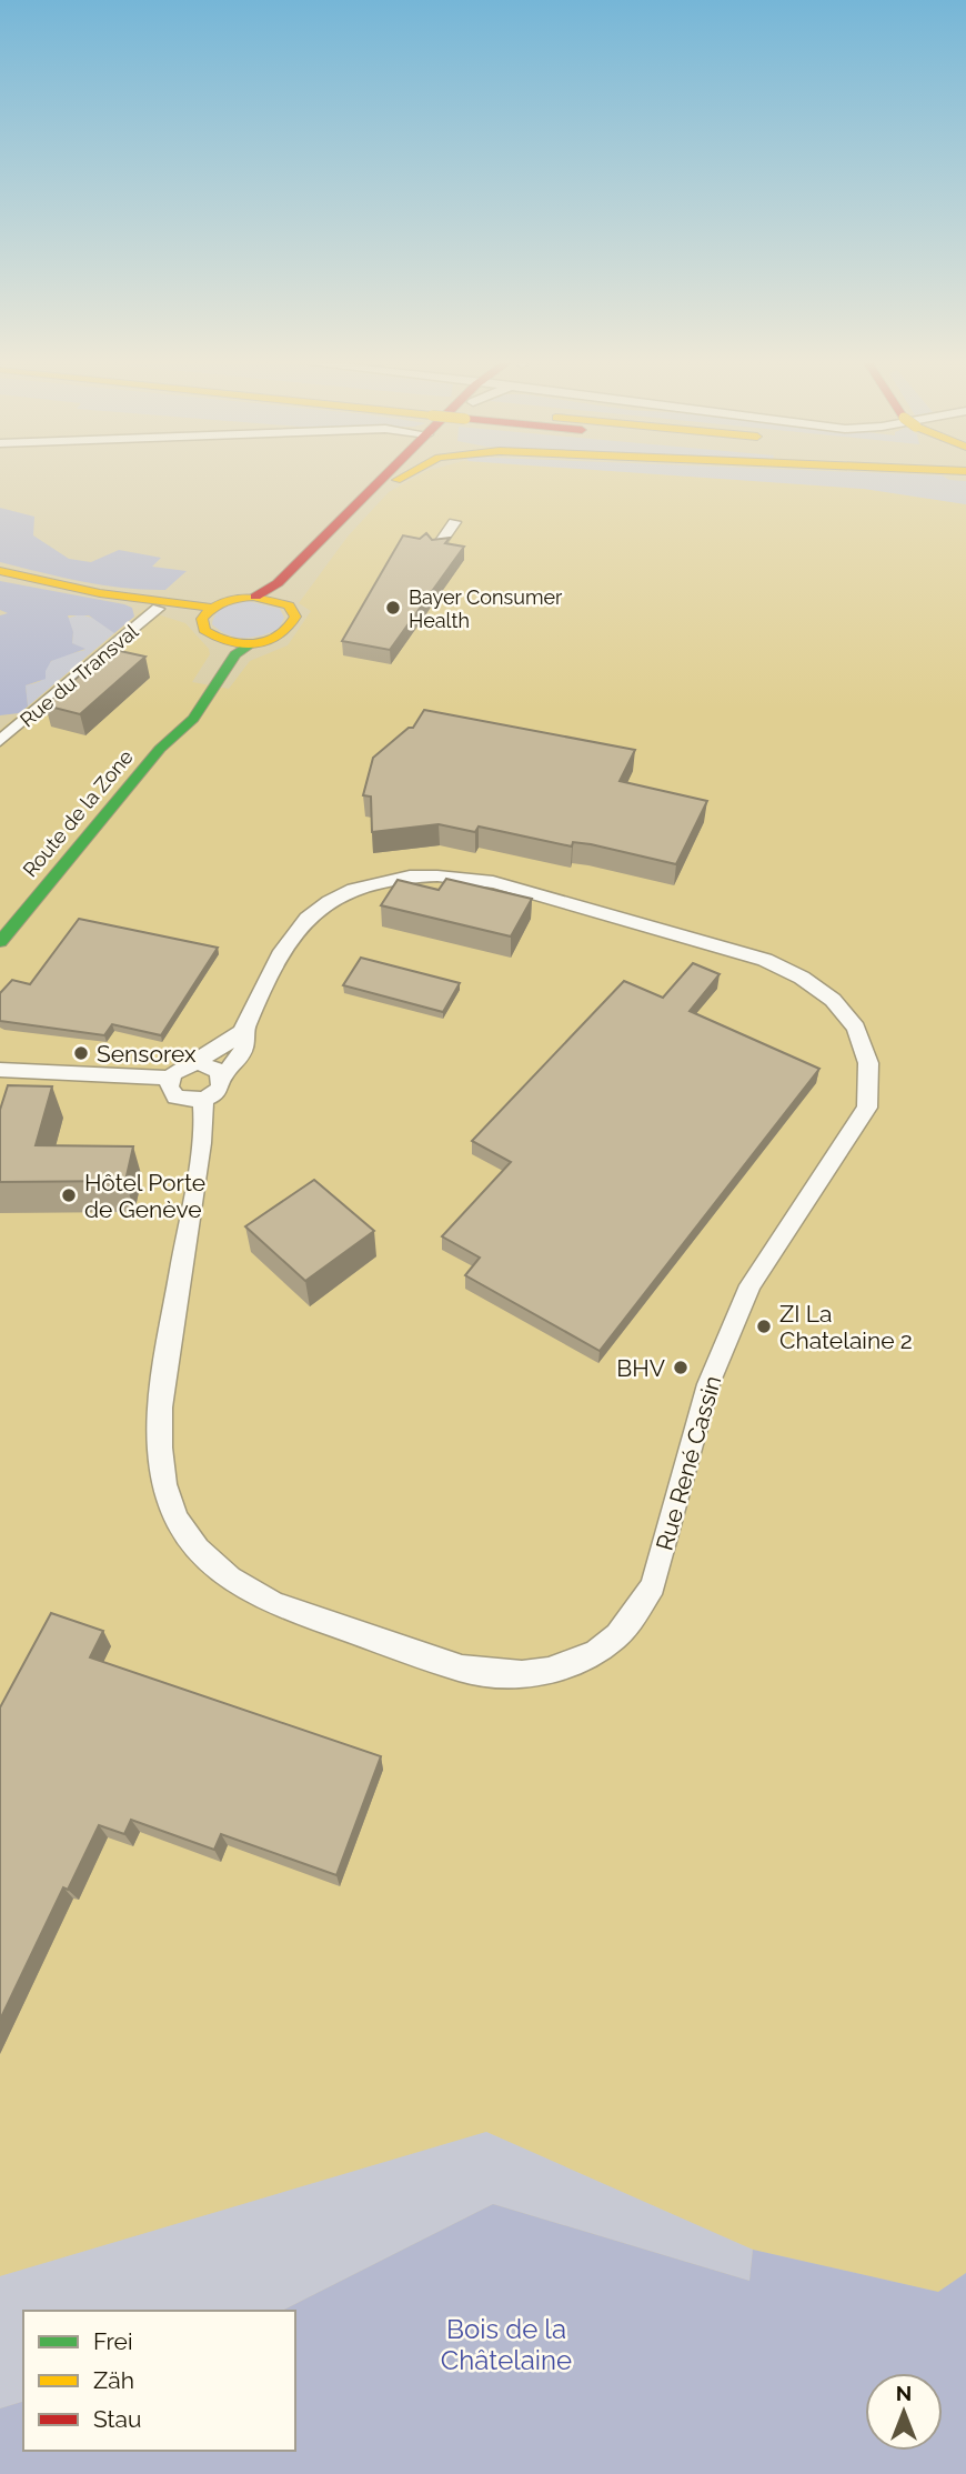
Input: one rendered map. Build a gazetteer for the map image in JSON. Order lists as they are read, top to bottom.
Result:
{
  "streets": {
    "main road": ["Route de la Zone"],
    "street": ["Rue du Transval", "Rue René Cassin"]
  },
  "parks": ["Bois de la Châtelaine"],
  "places": [
    "Bayer Consumer Health",
    "Sensorex",
    "Hôtel Porte de Genève",
    "ZI La Chatelaine 2",
    "BHV"
  ],
  "legend": ["Frei", "Zäh", "Stau"],
  "north": "top"
}
